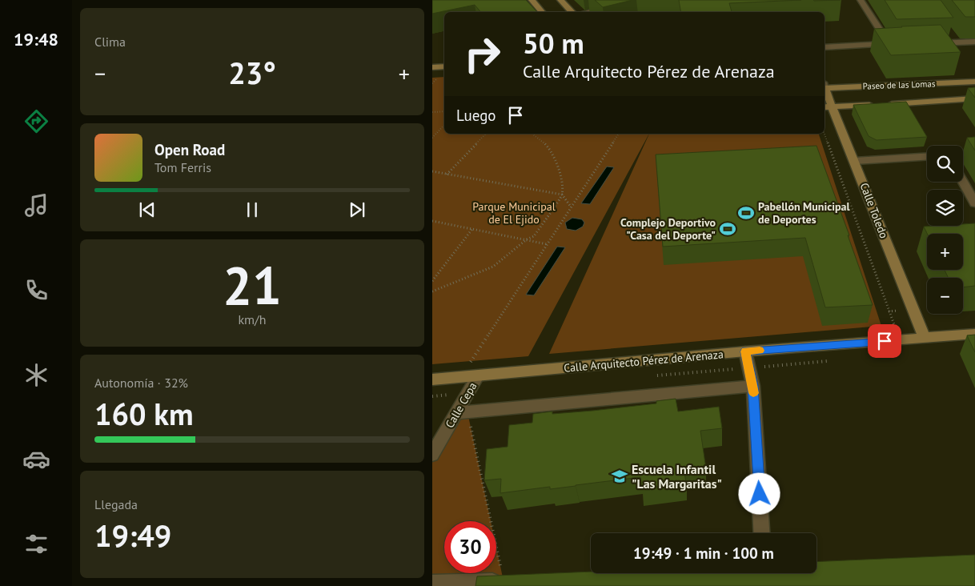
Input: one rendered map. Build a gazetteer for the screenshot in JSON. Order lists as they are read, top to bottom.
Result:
{
  "streets": {
    "street": [
      "Paseo de las Lomas",
      "Calle Toledo",
      "Calle Arquitecto Pérez de Arenaza",
      "Calle Cepa"
    ]
  },
  "crossings": [
    ["Paseo de las Lomas", "Calle Toledo"],
    ["Calle Toledo", "Calle Arquitecto Pérez de Arenaza"],
    ["Calle Arquitecto Pérez de Arenaza", "Calle Cepa"]
  ],
  "parks": ["Parque Municipal de El Ejido"],
  "places": {
    "sports": ["Pabellón Municipal de Deportes", "Complejo Deportivo \"Casa del Deporte\""],
    "school or university": ["Escuela Infantil \"Las Margaritas\""]
  },
  "page": {
    "tabs": "19:48",
    "tile": [
      "Clima",
      ["21", "km/h"],
      ["Autonomía · 32%", "160 km"],
      ["Llegada", "19:49"]
    ],
    "turn": ["50 m", "Calle Arquitecto Pérez de Arenaza"],
    "heat": ["−", "23°", "+"],
    "then": "Luego",
    "song": ["Open Road", "Tom Ferris"],
    "map_buttons": ["+", "−"],
    "limit": "30",
    "trip": "19:49 · 1 min · 100 m"
  }
}
